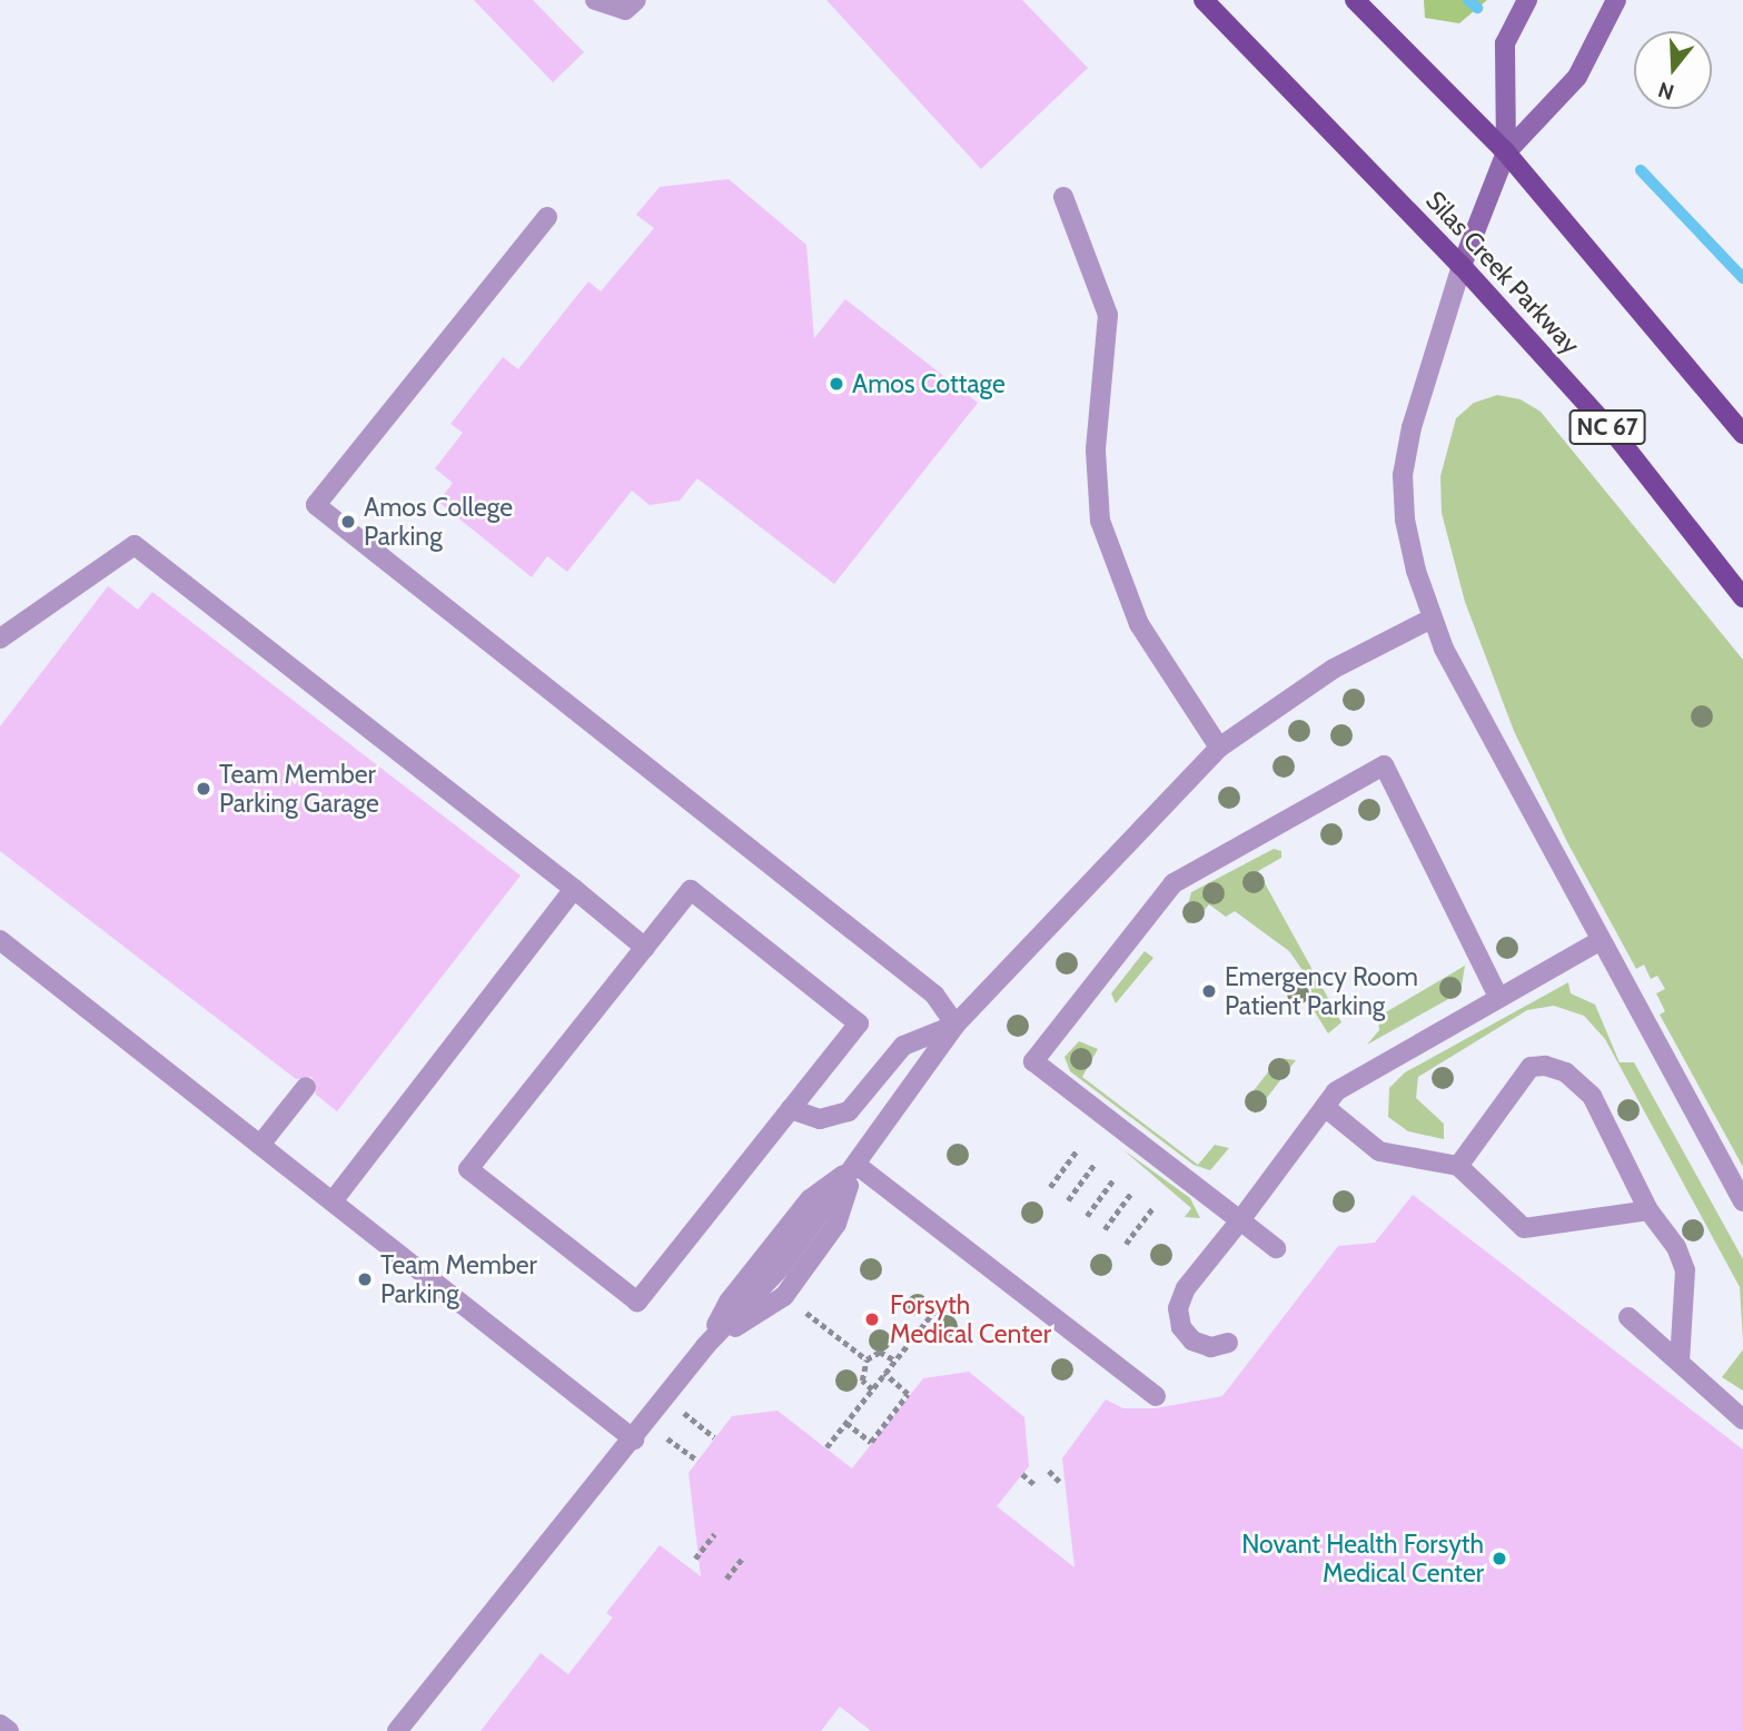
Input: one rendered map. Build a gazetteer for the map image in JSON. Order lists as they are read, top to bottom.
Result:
{
  "streets": {
    "main road": ["Silas Creek Parkway", "NC 67"]
  },
  "places": [
    "Amos Cottage",
    "Amos College Parking",
    "Team Member Parking Garage",
    "Emergency Room Patient Parking",
    "Team Member Parking",
    "Forsyth Medical Center",
    "Novant Health Forsyth Medical Center"
  ],
  "north": "bottom"
}
